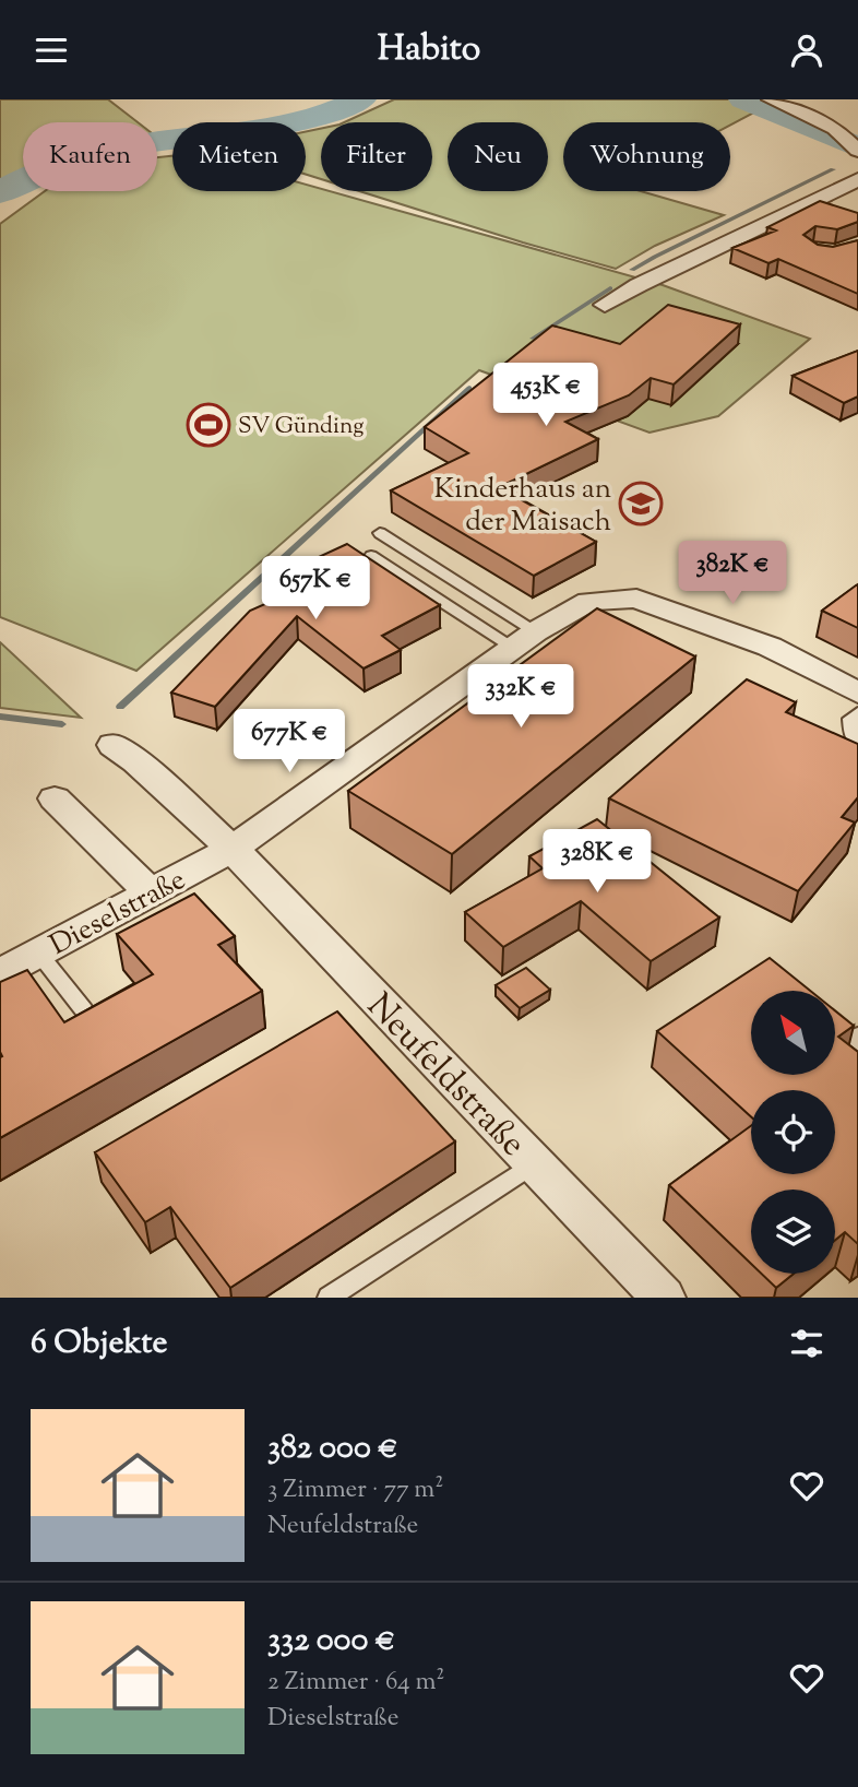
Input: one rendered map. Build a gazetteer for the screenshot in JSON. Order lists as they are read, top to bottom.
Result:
{
  "streets": {
    "street": ["Dieselstraße", "Neufeldstraße"]
  },
  "crossings": [
    ["Dieselstraße", "Neufeldstraße"]
  ],
  "places": {
    "sports": ["SV Günding"],
    "school or university": ["Kinderhaus an der Maisach"]
  },
  "north": "top left",
  "page": {
    "header": "Habito",
    "chip": [
      "Kaufen",
      "Mieten",
      "Filter",
      "Neu",
      "Wohnung"
    ],
    "price": [
      "453K €",
      "382K €",
      "657K €",
      "332K €",
      "677K €",
      "328K €"
    ],
    "heading": "6 Objekte",
    "list": [
      {
        "name": "382 000 €",
        "note": "3 Zimmer · 77 m² · Neufeldstraße"
      },
      {
        "name": "332 000 €",
        "note": "2 Zimmer · 64 m² · Dieselstraße"
      }
    ]
  }
}
